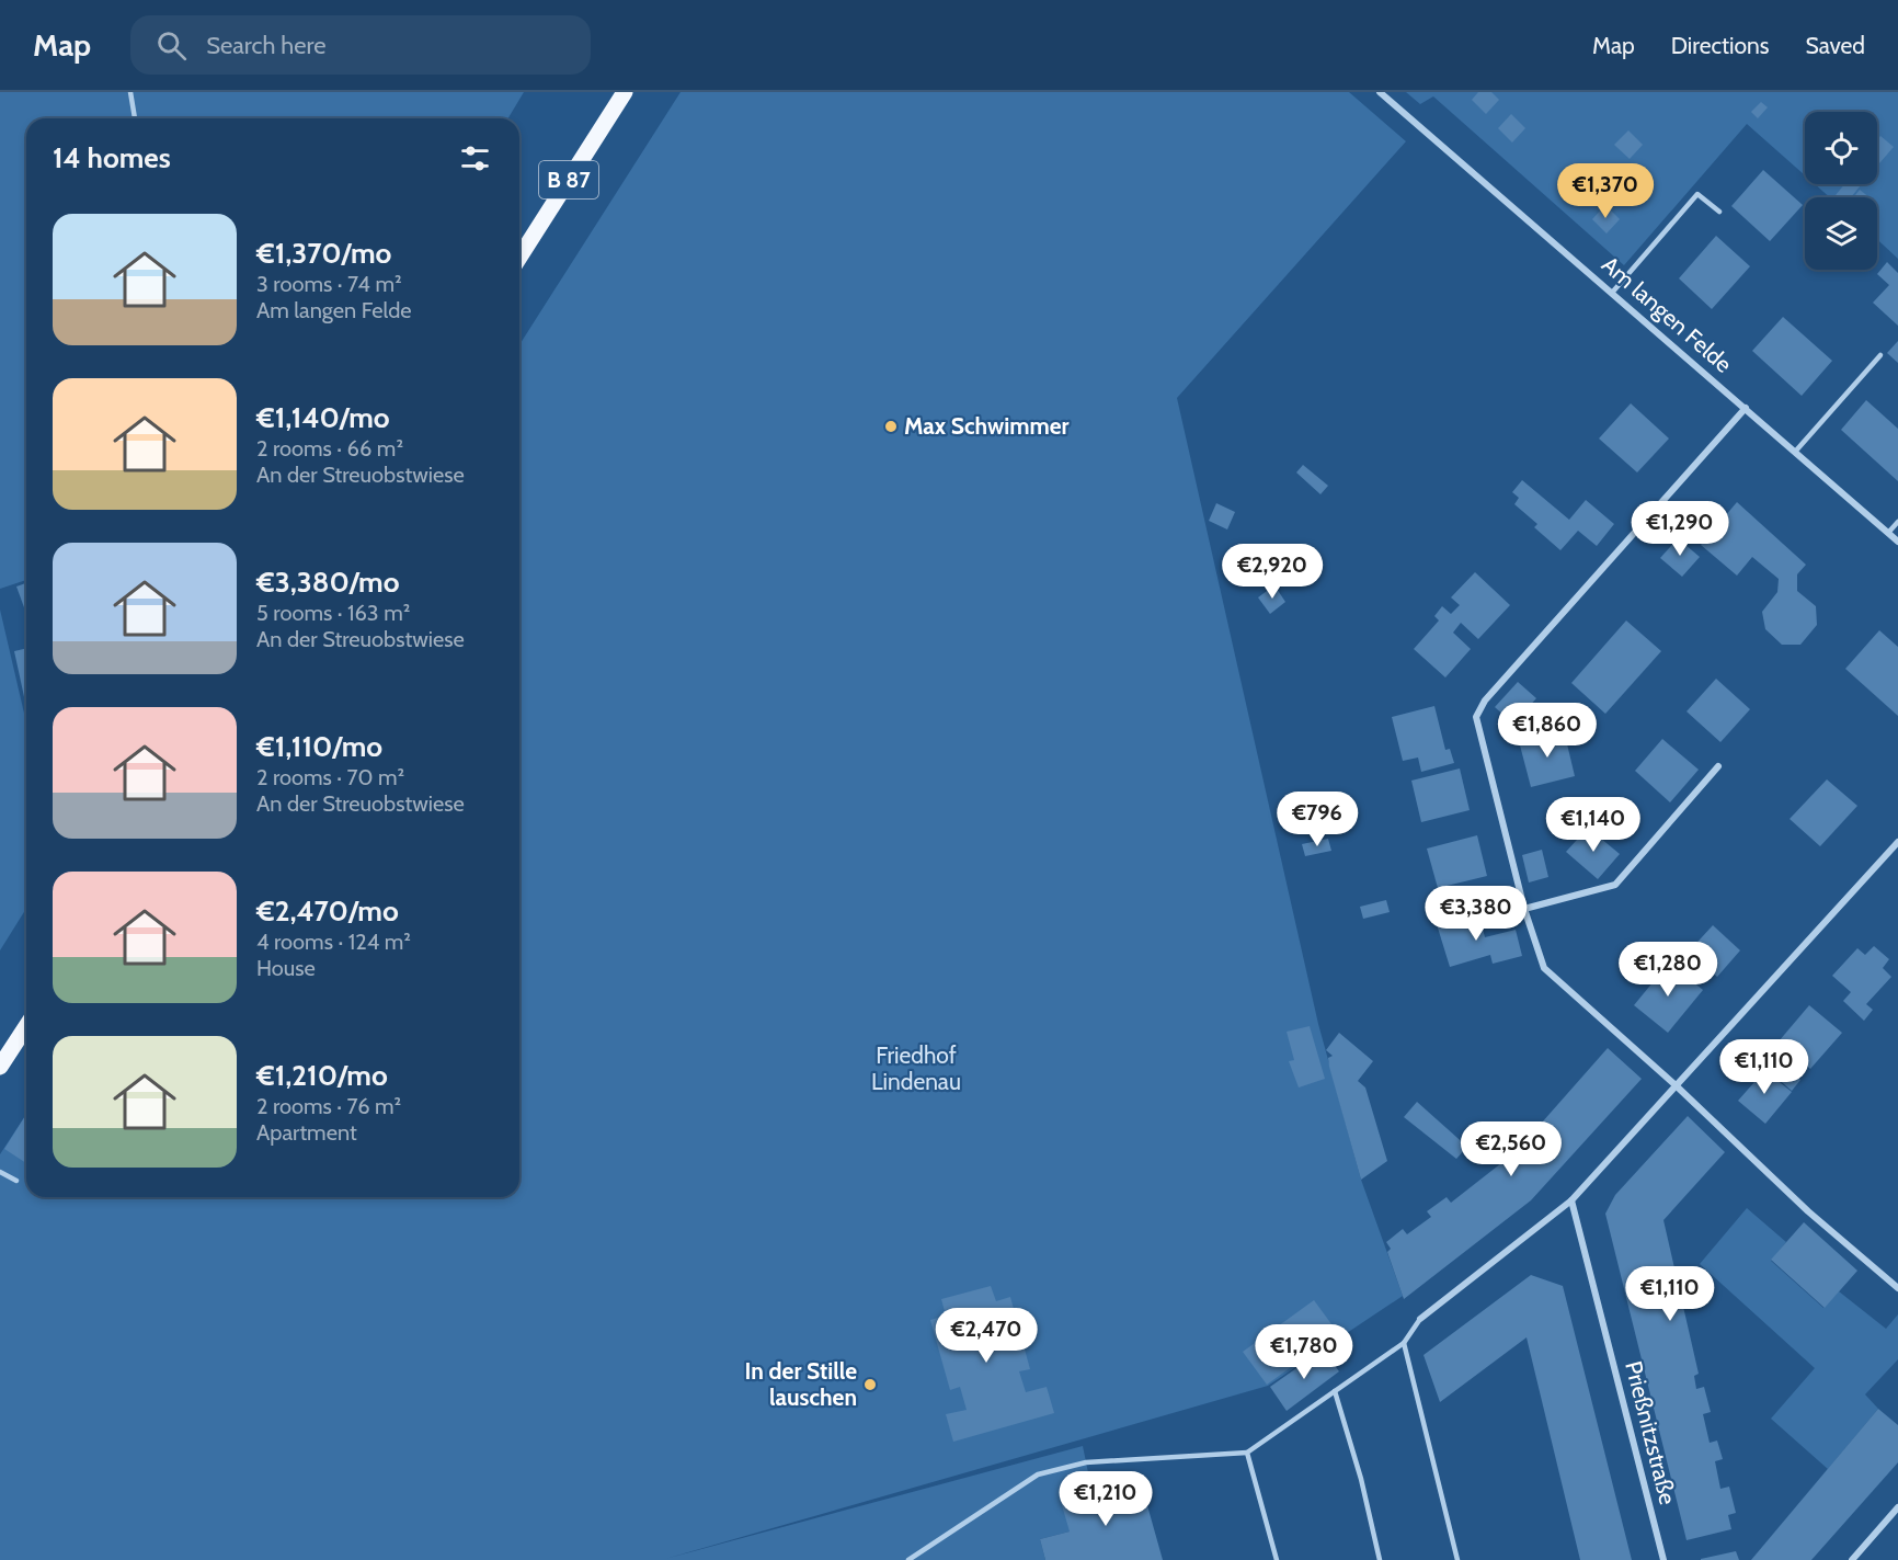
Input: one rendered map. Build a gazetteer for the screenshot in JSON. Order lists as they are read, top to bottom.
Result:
{
  "streets": {
    "main road": ["B 87"],
    "street": ["Am langen Felde", "Prießnitzstraße"]
  },
  "parks": ["Friedhof Lindenau"],
  "places": ["Max Schwimmer", "In der Stille lauschen"],
  "page": {
    "header": "Map",
    "search": "Search here",
    "nav": ["Map", "Directions", "Saved"],
    "heading": "14 homes",
    "price": [
      "€1,370",
      "€1,290",
      "€2,920",
      "€1,860",
      "€796",
      "€1,140",
      "€3,380",
      "€1,280",
      "€1,110",
      "€2,560",
      "€1,110",
      "€2,470",
      "€1,780",
      "€1,210"
    ],
    "list": [
      {
        "name": "€1,370/mo",
        "note": "3 rooms · 74 m² · Am langen Felde"
      },
      {
        "name": "€1,140/mo",
        "note": "2 rooms · 66 m² · An der Streuobstwiese"
      },
      {
        "name": "€3,380/mo",
        "note": "5 rooms · 163 m² · An der Streuobstwiese"
      },
      {
        "name": "€1,110/mo",
        "note": "2 rooms · 70 m² · An der Streuobstwiese"
      },
      {
        "name": "€2,470/mo",
        "note": "4 rooms · 124 m² · House"
      },
      {
        "name": "€1,210/mo",
        "note": "2 rooms · 76 m² · Apartment"
      }
    ]
  }
}
